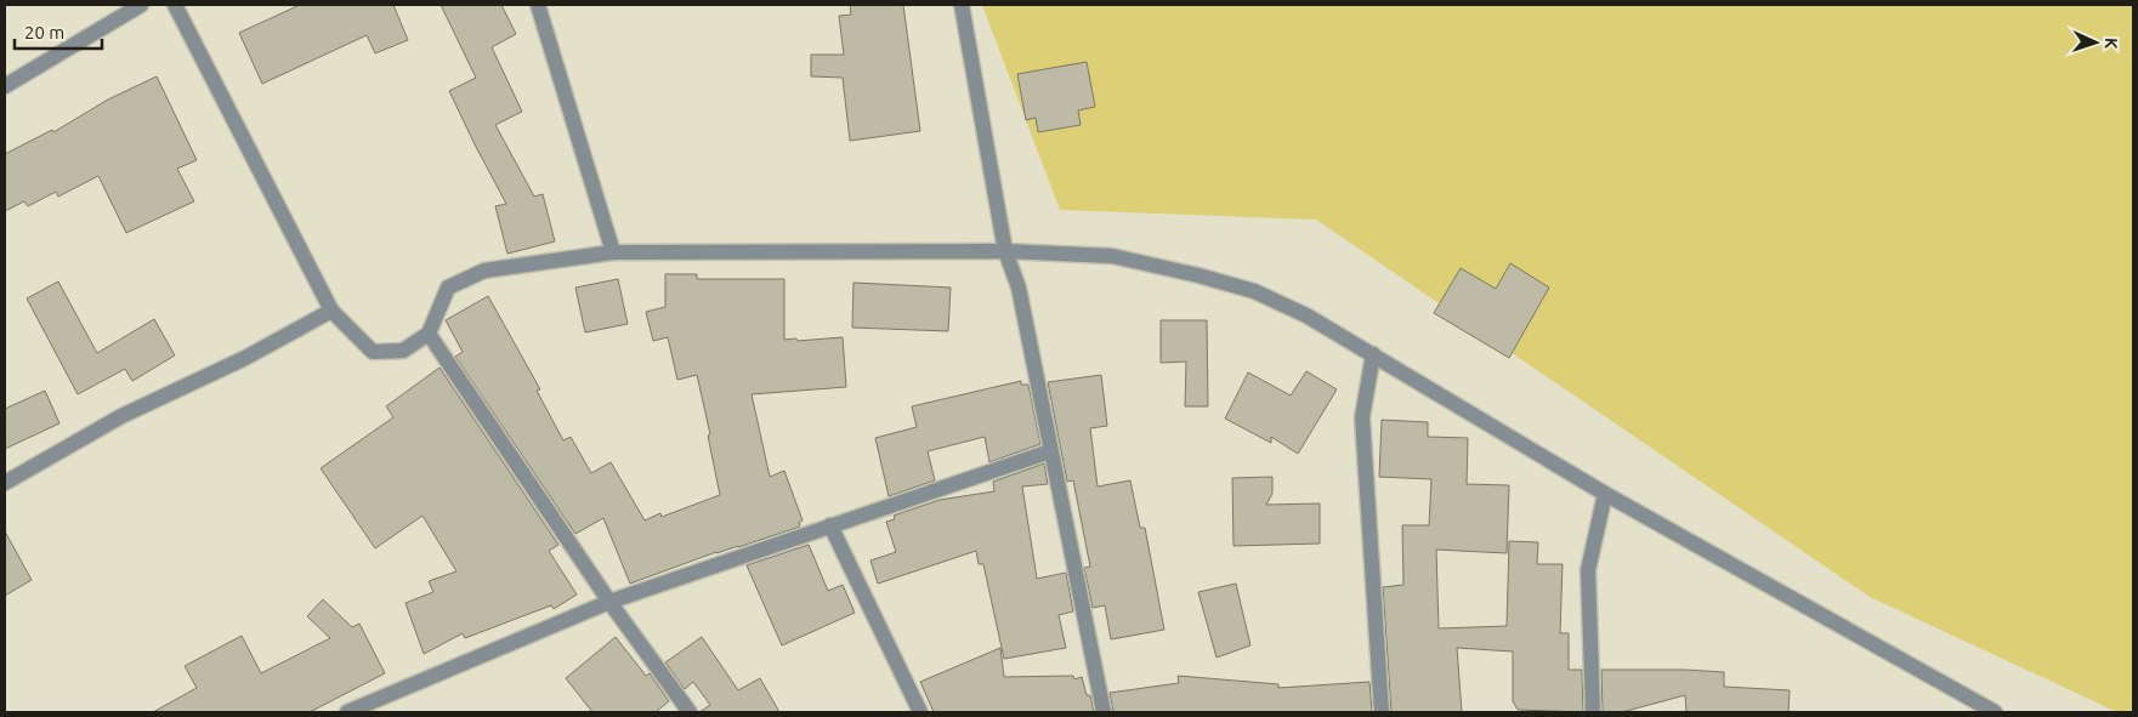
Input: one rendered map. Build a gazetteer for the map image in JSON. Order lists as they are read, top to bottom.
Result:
{
  "scale_bar": "20 m",
  "north": "right"
}
